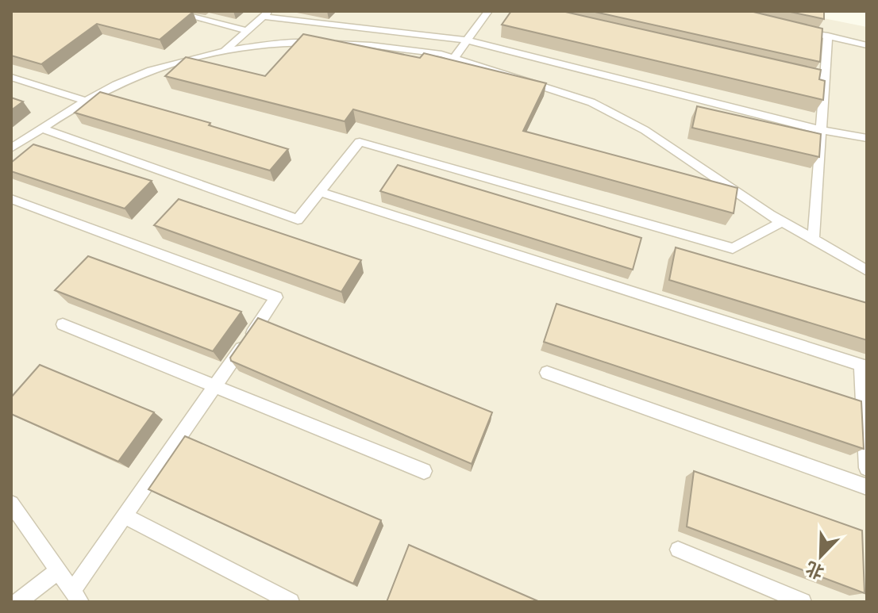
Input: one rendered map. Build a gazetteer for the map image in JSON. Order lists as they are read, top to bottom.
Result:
{
  "north": "bottom left"
}
